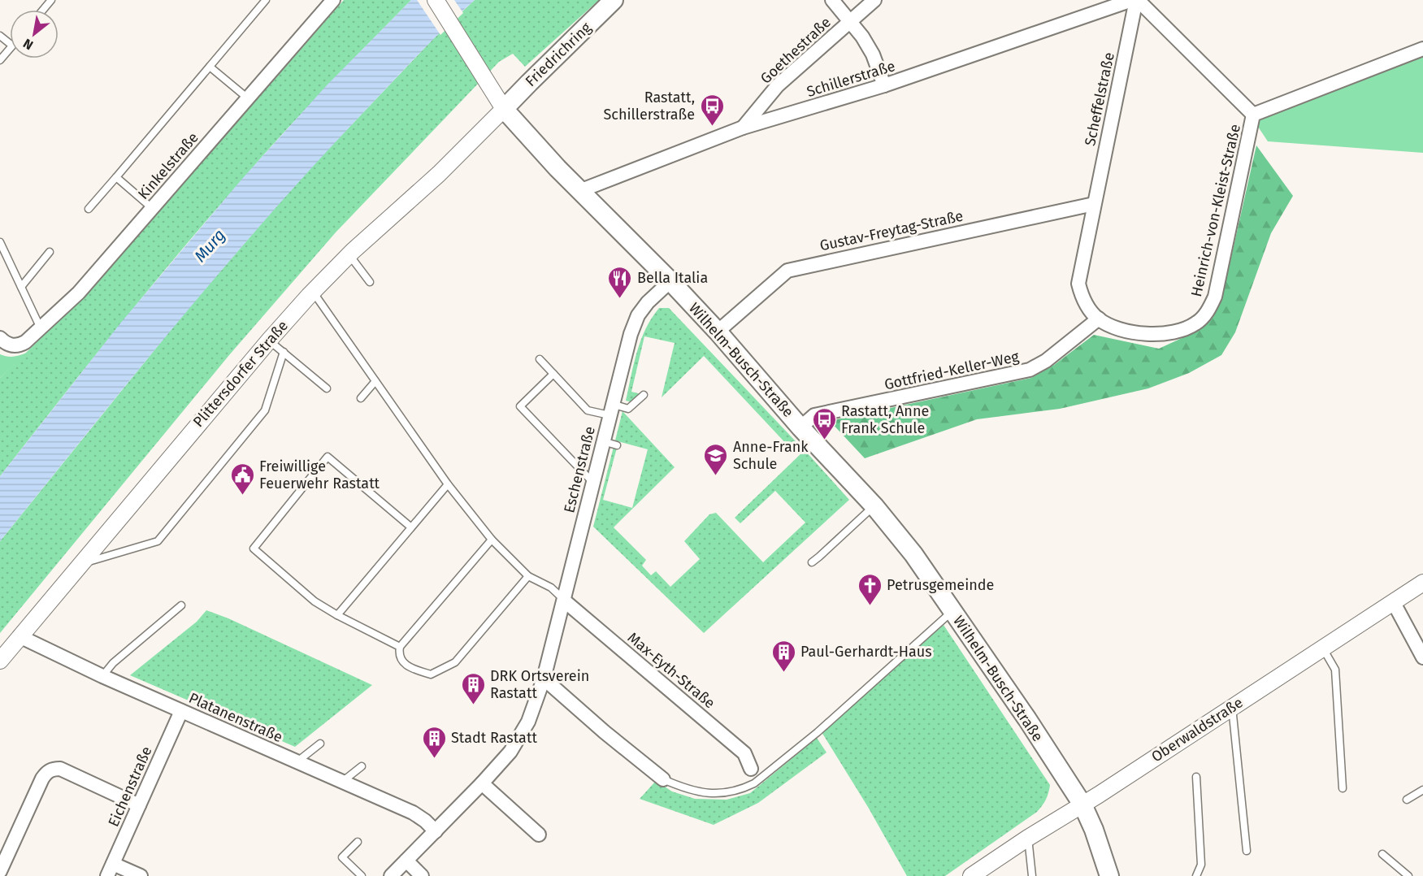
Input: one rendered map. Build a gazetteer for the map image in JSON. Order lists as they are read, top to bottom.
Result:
{
  "streets": {
    "main road": ["Friedrichring", "Wilhelm-Busch-Straße"],
    "street": [
      "Goethestraße",
      "Schillerstraße",
      "Scheffelstraße",
      "Kinkelstraße",
      "Heinrich-von-Kleist-Straße",
      "Gustav-Freytag-Straße",
      "Gottfried-Keller-Weg",
      "Plittersdorfer Straße",
      "Eschenstraße",
      "Max-Eyth-Straße",
      "Platanenstraße",
      "Oberwaldstraße",
      "Eichenstraße"
    ]
  },
  "crossings": [
    ["Goethestraße", "Schillerstraße"],
    ["Friedrichring", "Wilhelm-Busch-Straße"],
    ["Friedrichring", "Plittersdorfer Straße"],
    ["Schillerstraße", "Wilhelm-Busch-Straße"],
    ["Scheffelstraße", "Heinrich-von-Kleist-Straße"],
    ["Scheffelstraße", "Gustav-Freytag-Straße"],
    ["Heinrich-von-Kleist-Straße", "Gustav-Freytag-Straße"],
    ["Heinrich-von-Kleist-Straße", "Gottfried-Keller-Weg"],
    ["Gustav-Freytag-Straße", "Wilhelm-Busch-Straße"],
    ["Wilhelm-Busch-Straße", "Gottfried-Keller-Weg"],
    ["Wilhelm-Busch-Straße", "Plittersdorfer Straße"],
    ["Wilhelm-Busch-Straße", "Eschenstraße"],
    ["Wilhelm-Busch-Straße", "Oberwaldstraße"],
    ["Plittersdorfer Straße", "Platanenstraße"],
    ["Eschenstraße", "Max-Eyth-Straße"],
    ["Eschenstraße", "Platanenstraße"],
    ["Platanenstraße", "Eichenstraße"]
  ],
  "water": ["Murg"],
  "places": {
    "bus stop": ["Rastatt, Schillerstraße", "Rastatt, Anne Frank Schule"],
    "restaurant": ["Bella Italia"],
    "school or university": ["Anne-Frank Schule"],
    "public building": ["Freiwillige Feuerwehr Rastatt"],
    "church": ["Petrusgemeinde"],
    "building": ["Paul-Gerhardt-Haus", "DRK Ortsverein Rastatt", "Stadt Rastatt"]
  },
  "north": "bottom left"
}
